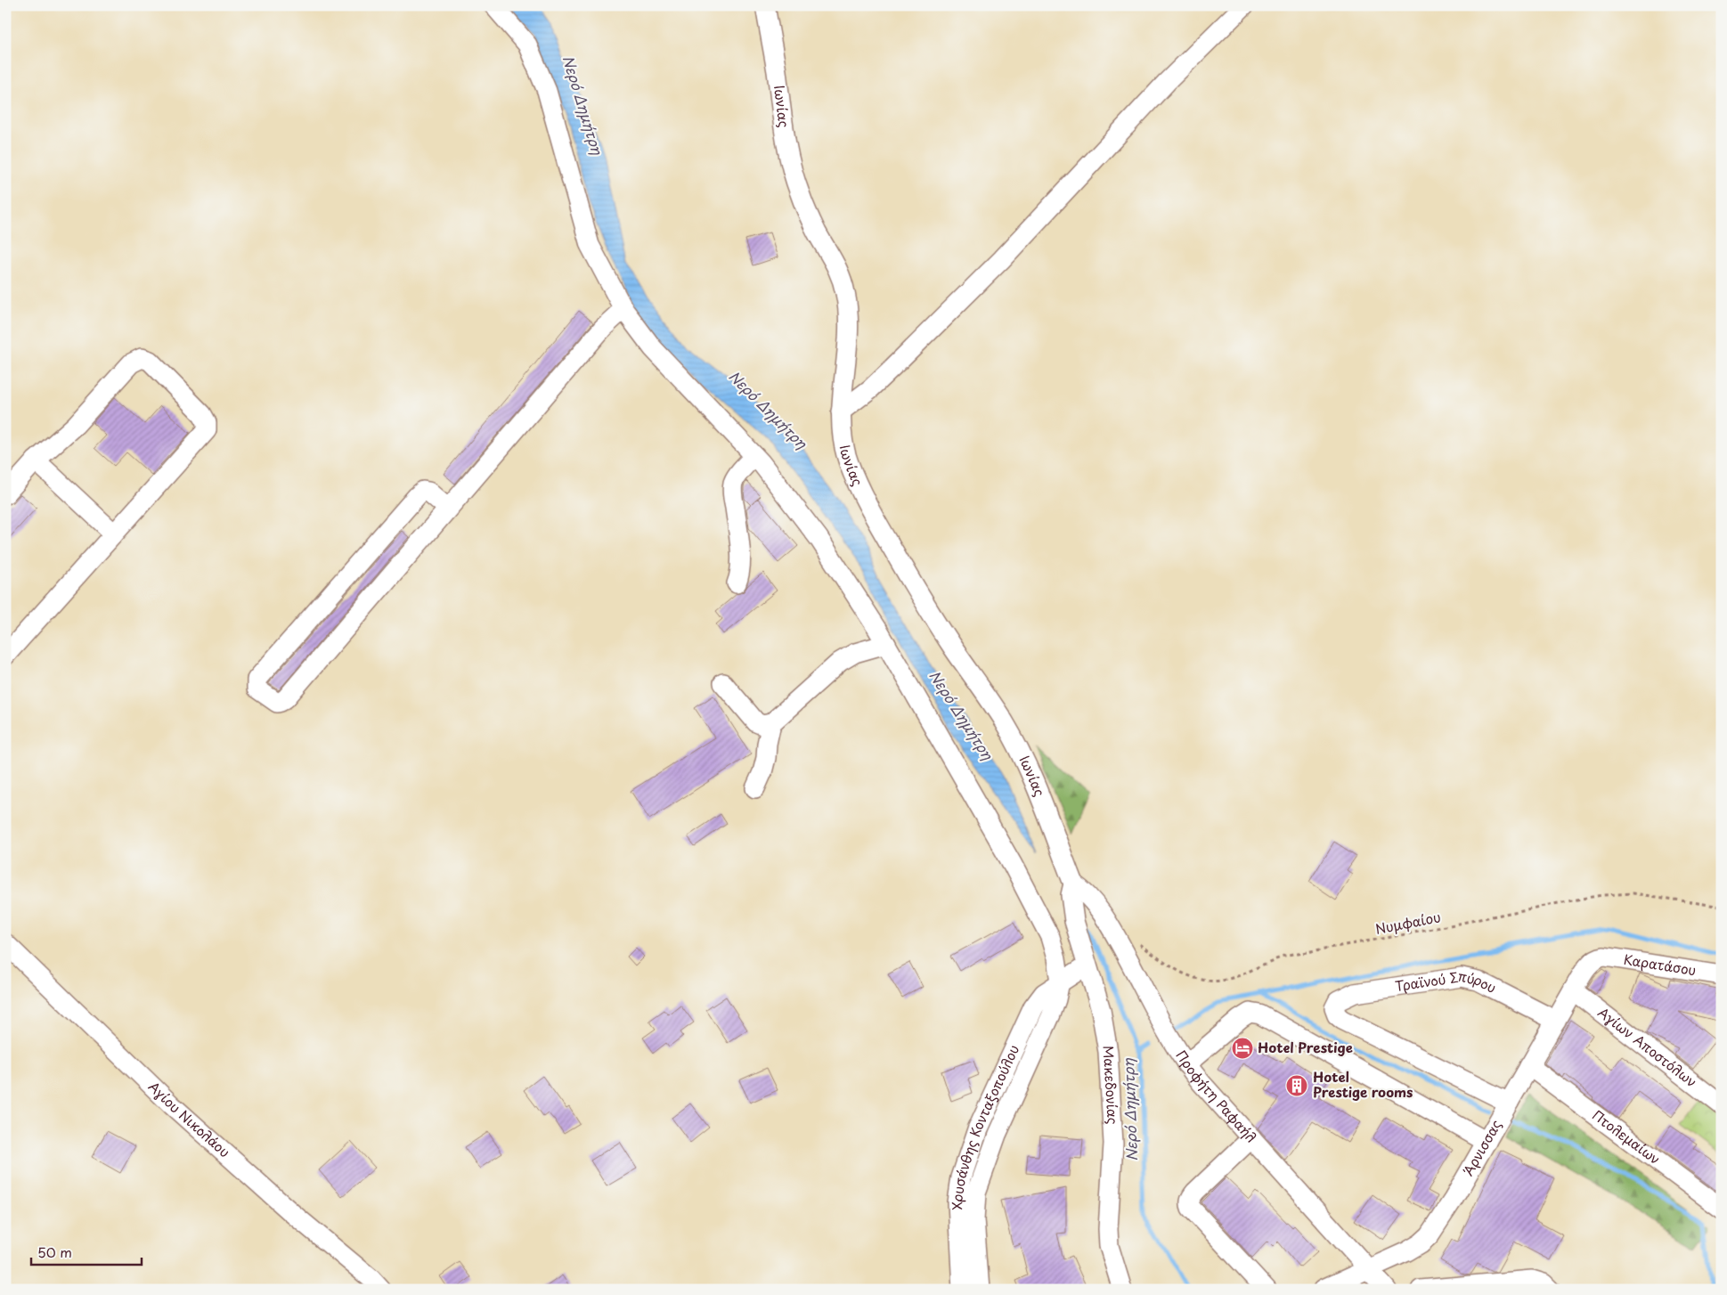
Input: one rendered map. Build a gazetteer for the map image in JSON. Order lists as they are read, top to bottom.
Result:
{
  "streets": {
    "street": [
      "Ιωνίας",
      "Καρατάσου",
      "Τραϊνού Σπύρου",
      "Αγίων Αποστόλων",
      "Μακεδονίας",
      "Προφήτη Ραφαήλ",
      "Αγίου Νικολάου",
      "Χρυσάνθης Κονταξοπούλου",
      "Πτολεμαίων",
      "Άρνισσας"
    ],
    "path": ["Νυμφαίου"]
  },
  "crossings": [
    ["Ιωνίας", "Μακεδονίας"],
    ["Ιωνίας", "Προφήτη Ραφαήλ"],
    ["Καρατάσου", "Άρνισσας"],
    ["Τραϊνού Σπύρου", "Άρνισσας"],
    ["Αγίων Αποστόλων", "Άρνισσας"],
    ["Μακεδονίας", "Προφήτη Ραφαήλ"],
    ["Μακεδονίας", "Χρυσάνθης Κονταξοπούλου"],
    ["Προφήτη Ραφαήλ", "Άρνισσας"],
    ["Πτολεμαίων", "Άρνισσας"]
  ],
  "water": ["Νερό Δημήτρη"],
  "places": {
    "hotel": ["Hotel Prestige"],
    "building": ["Hotel Prestige rooms"]
  },
  "scale_bar": "50 m"
}
